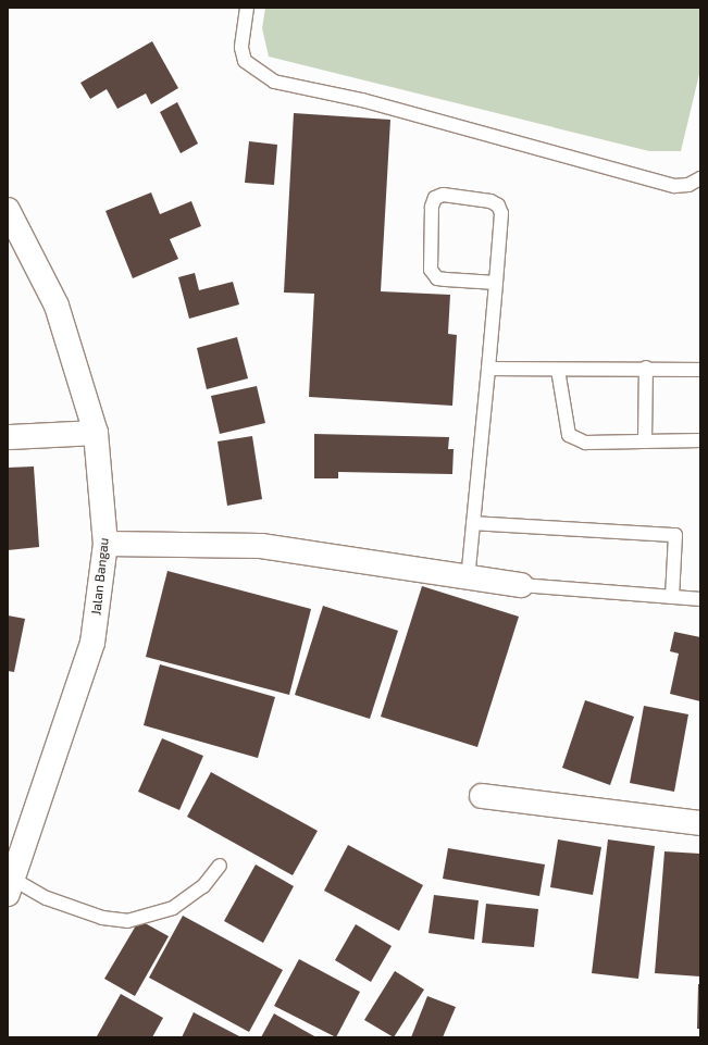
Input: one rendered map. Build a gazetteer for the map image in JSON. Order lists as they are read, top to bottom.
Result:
{
  "streets": {
    "street": ["Jalan Bangau"]
  }
}
